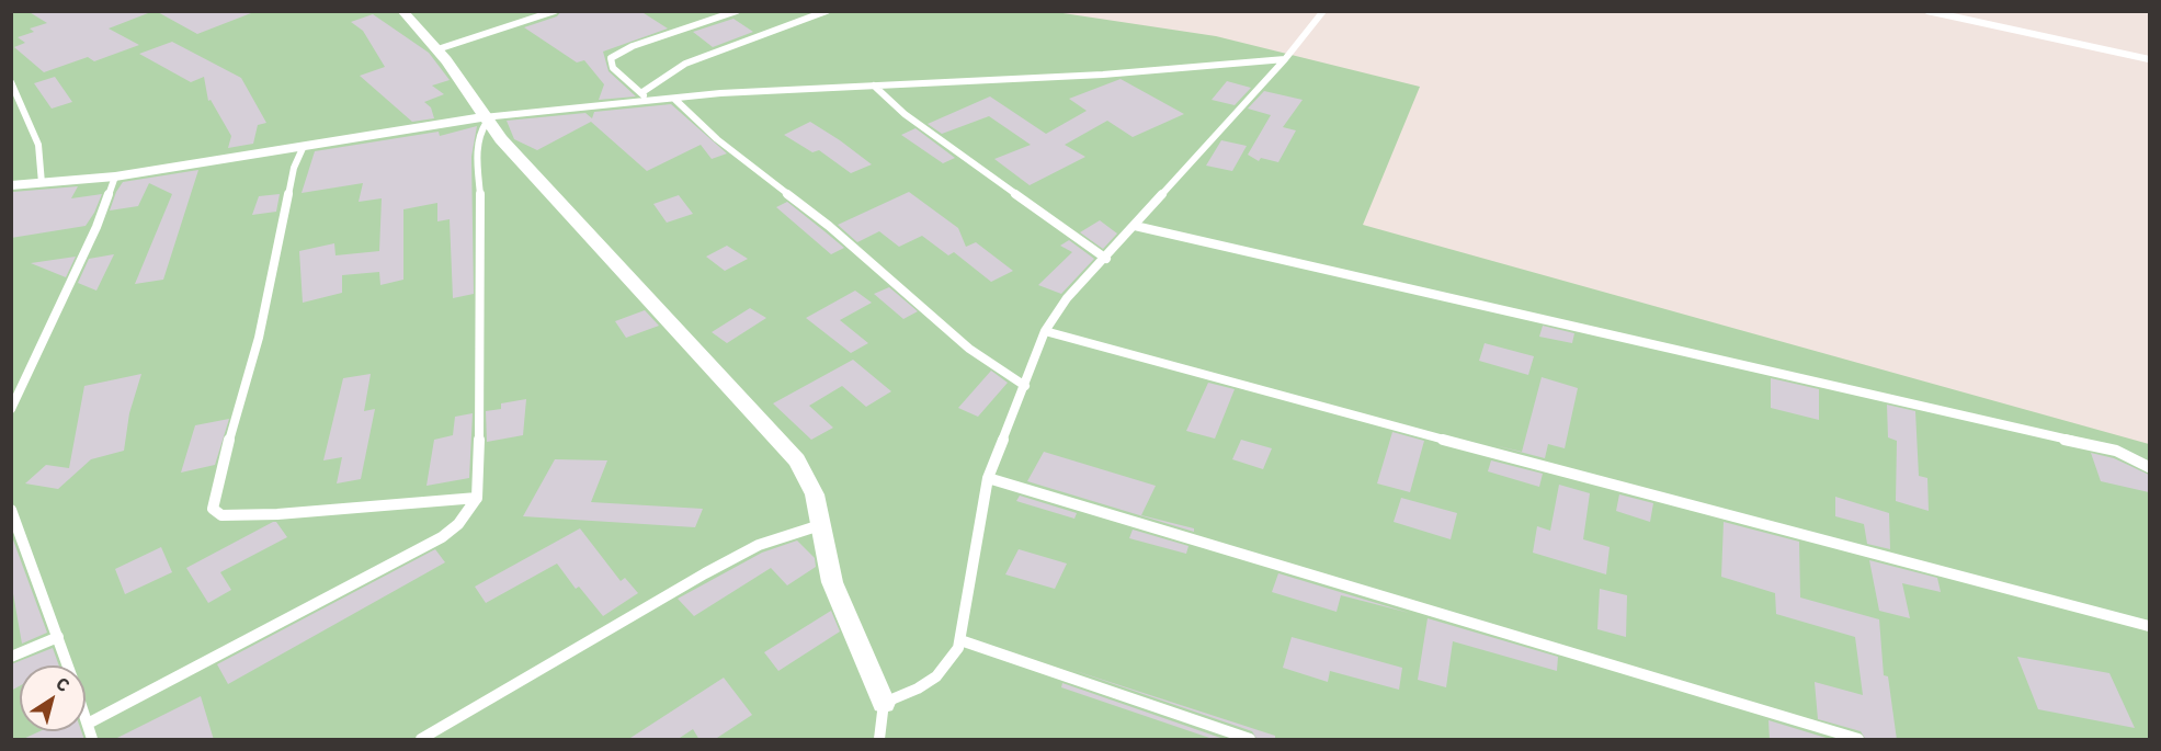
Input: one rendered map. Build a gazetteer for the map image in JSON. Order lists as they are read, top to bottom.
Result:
{
  "north": "top right"
}
